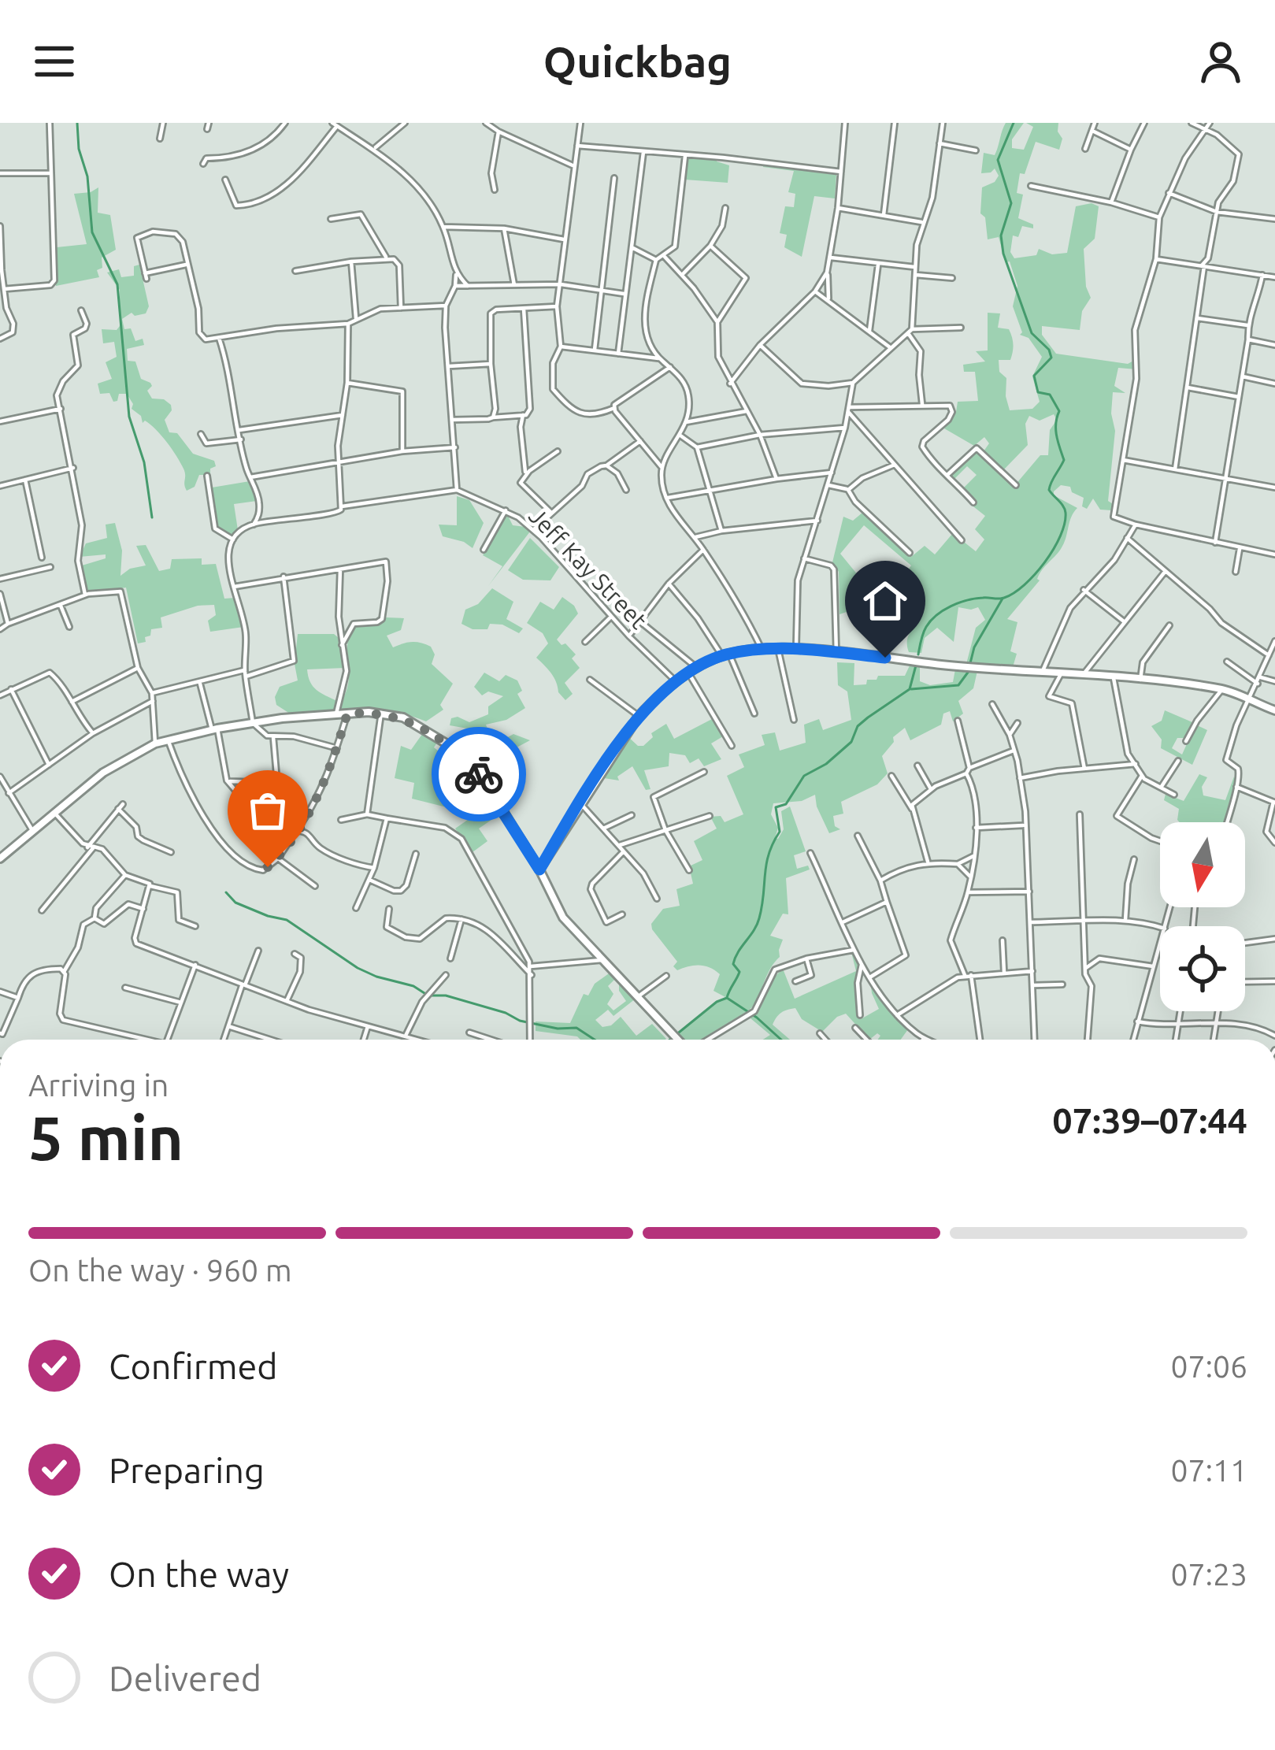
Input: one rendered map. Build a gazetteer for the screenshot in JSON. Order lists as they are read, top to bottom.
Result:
{
  "streets": {
    "street": ["Jeff Kay Street"]
  },
  "north": "bottom",
  "page": {
    "header": "Quickbag",
    "heading": ["5 min", "Arriving in", "07:39–07:44"],
    "bar": "On the way · 960 m",
    "list": [
      ["Confirmed", "07:06"],
      ["Preparing", "07:11"],
      ["On the way", "07:23"],
      "Delivered"
    ]
  }
}
